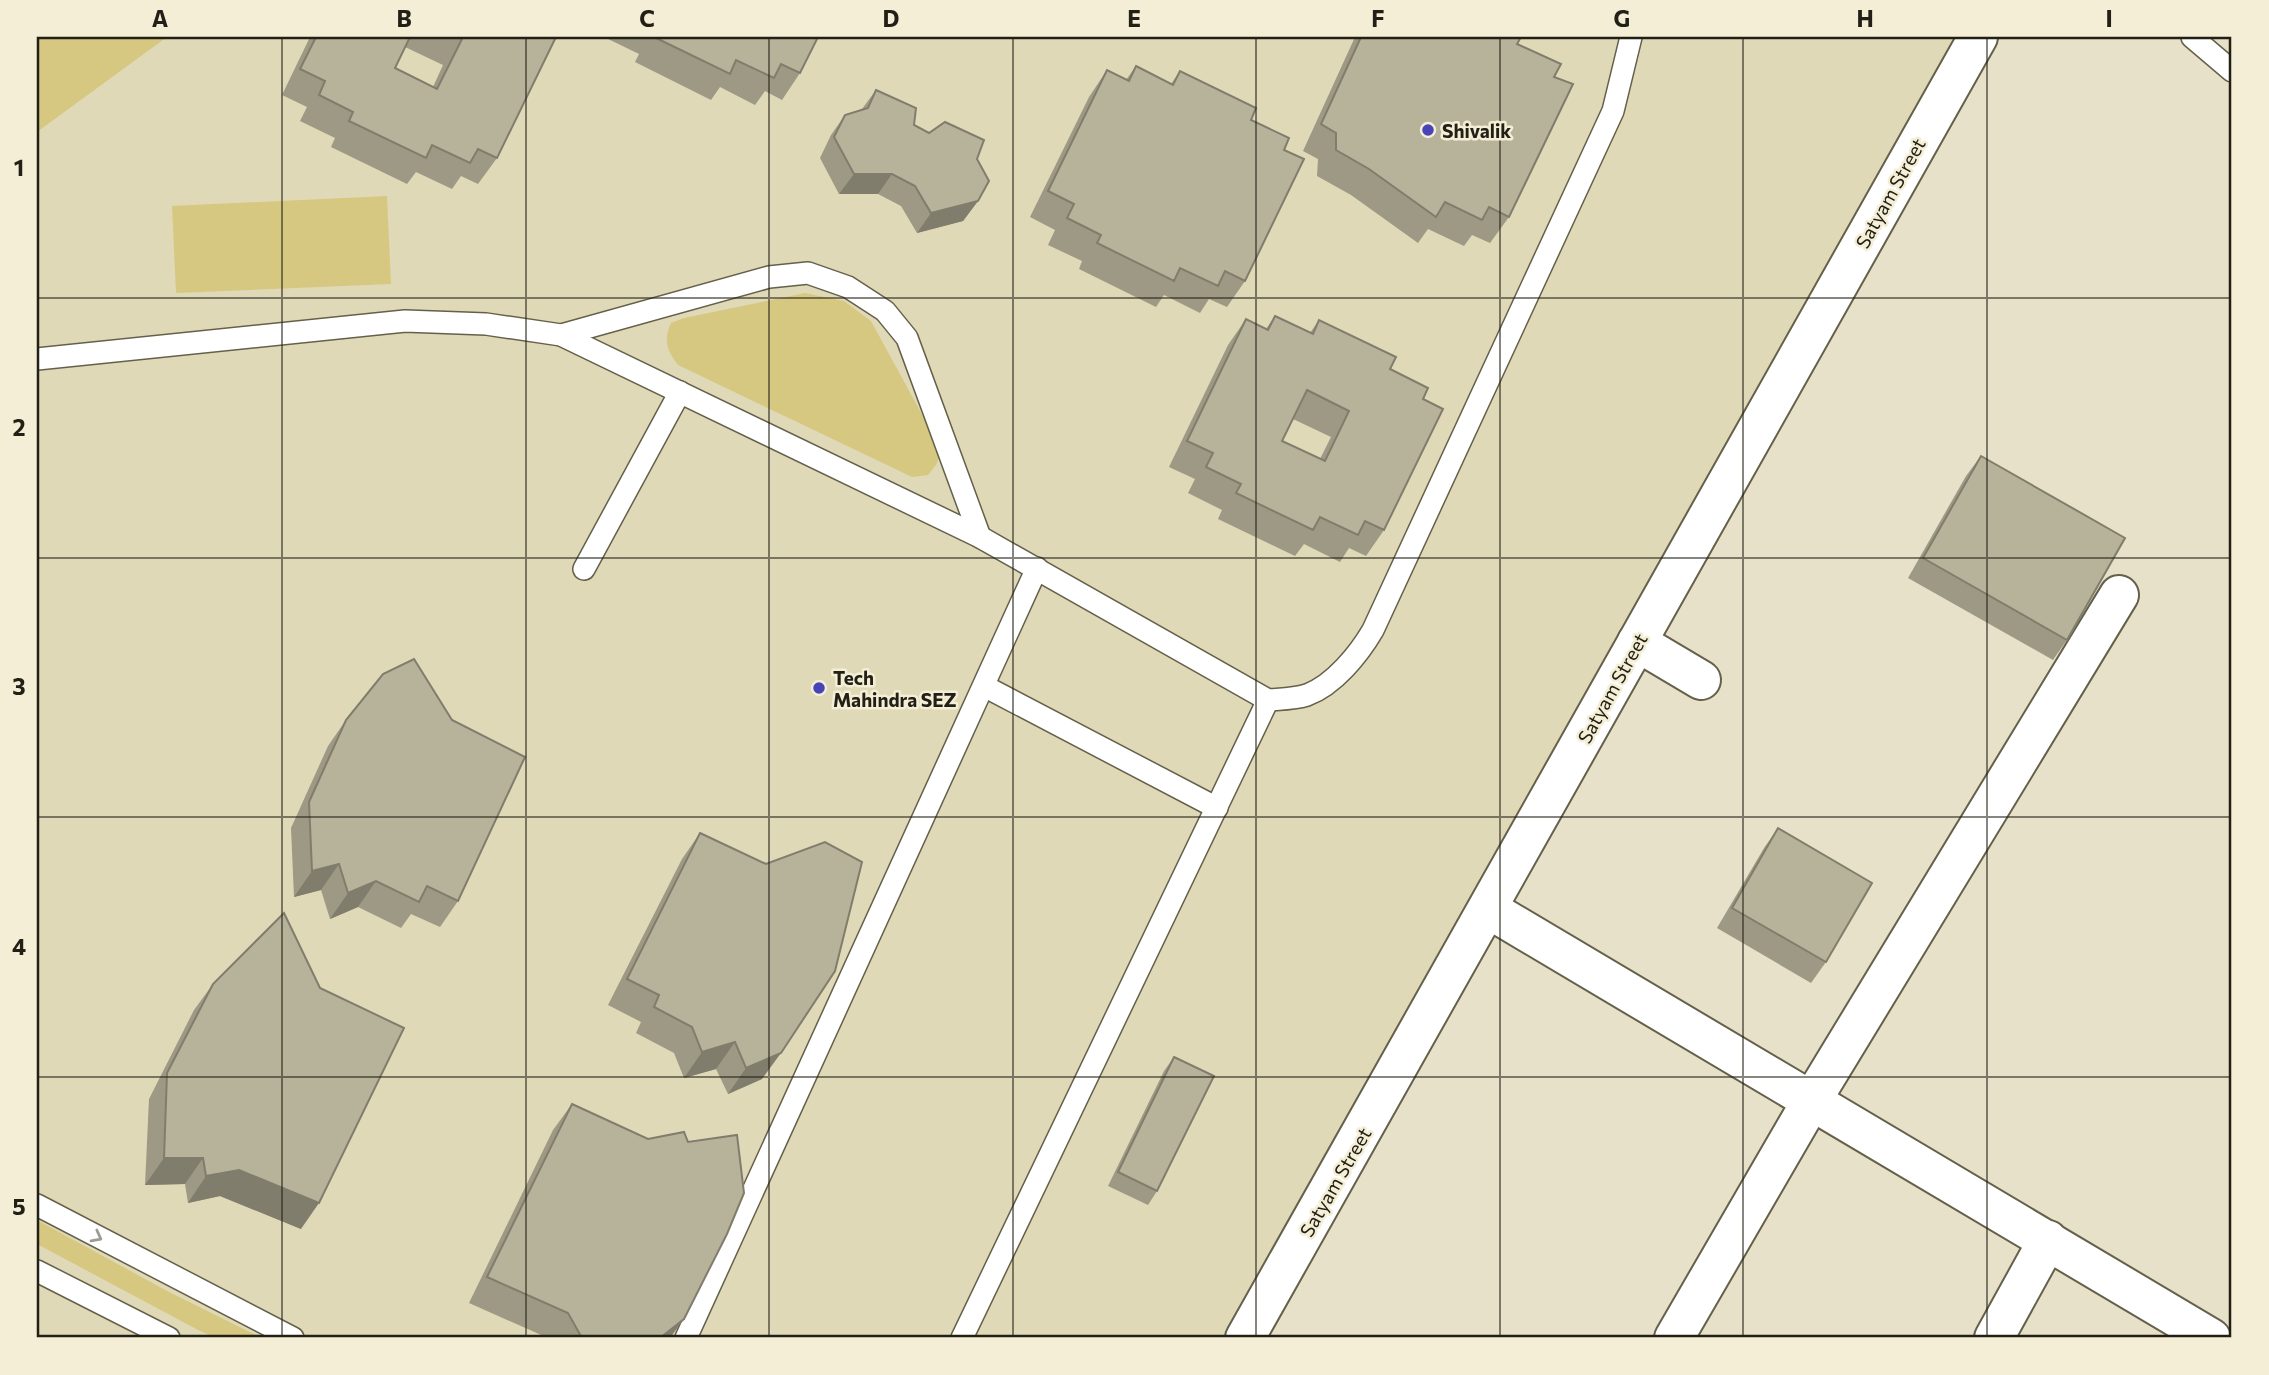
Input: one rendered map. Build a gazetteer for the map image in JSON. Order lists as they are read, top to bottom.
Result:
{
  "streets": {
    "street": ["Satyam Street"]
  },
  "places": ["Shivalik", "Tech Mahindra SEZ"],
  "grid": {
    "columns": [
      "A",
      "B",
      "C",
      "D",
      "E",
      "F",
      "G",
      "H",
      "I"
    ],
    "rows": [
      "1",
      "2",
      "3",
      "4",
      "5"
    ]
  }
}
